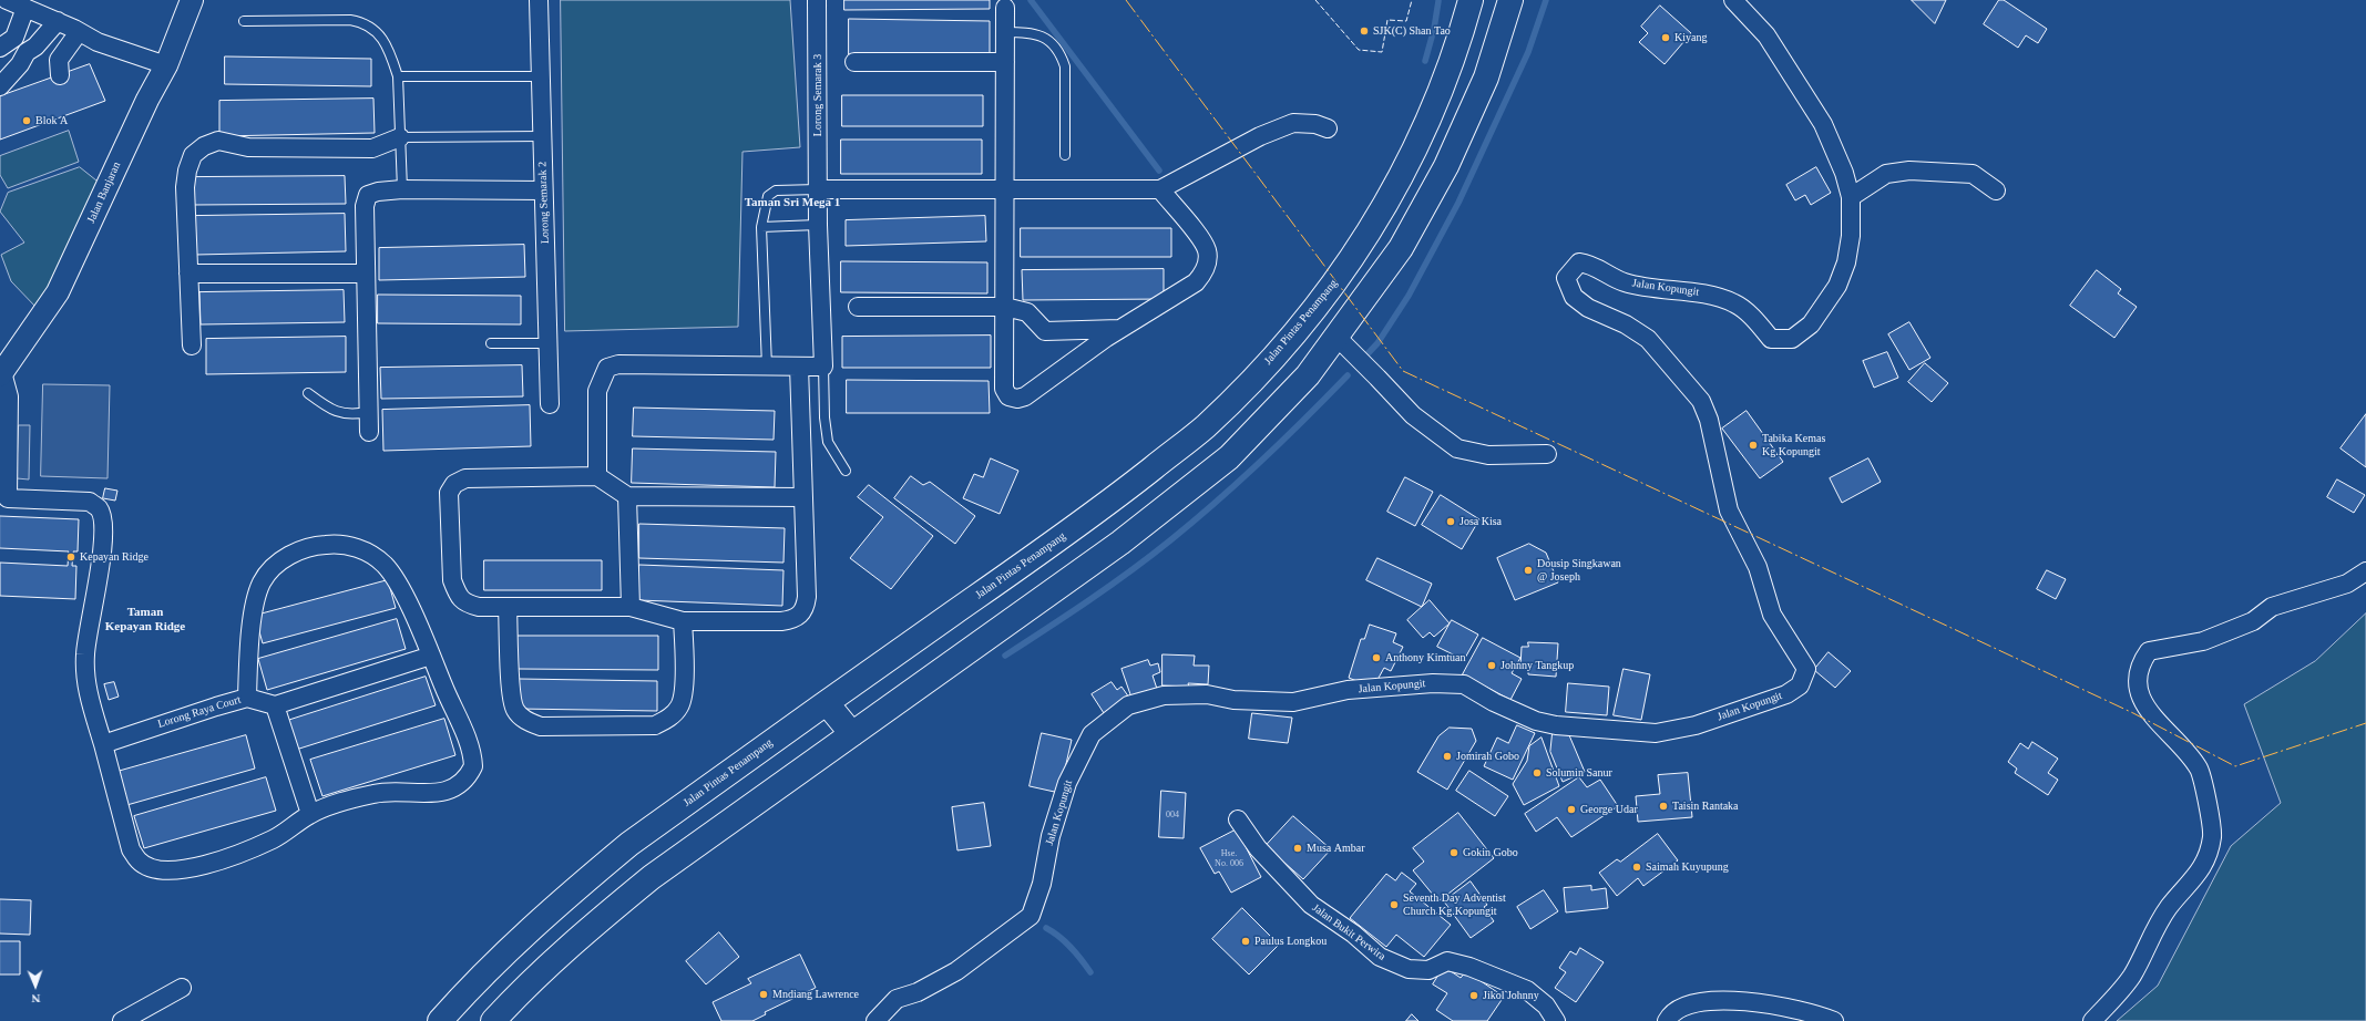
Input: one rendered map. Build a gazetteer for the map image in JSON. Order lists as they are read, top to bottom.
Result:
{
  "streets": {
    "main road": ["Jalan Pintas Penampang"],
    "street": [
      "Lorong Semarak 3",
      "Jalan Banjaran",
      "Lorong Semarak 2",
      "Jalan Kopungit",
      "Lorong Raya Court",
      "Jalan Bukit Perwira"
    ]
  },
  "districts": ["Taman Sri Mega 1", "Taman Kepayan Ridge"],
  "places": [
    "SJK(C) Shan Tao",
    "Kiyang",
    "Blok A",
    "Tabika Kemas Kg.Kopungit",
    "Josa Kisa",
    "Kepayan Ridge",
    "Dousip Singkawan @ Joseph",
    "Anthony Kimtuan",
    "Johnny Tangkup",
    "Jomirah Gobo",
    "Solumin Sanur",
    "Taisin Rantaka",
    "George Udar",
    "Musa Ambar",
    "Gokin Gobo",
    "Saimah Kuyupung",
    "Seventh Day Adventist Church Kg.Kopungit",
    "Paulus Longkou",
    "Mndiang Lawrence",
    "Jikol Johnny"
  ],
  "house_numbers": ["004", "Hse. No. 006"],
  "north": "bottom"
}
